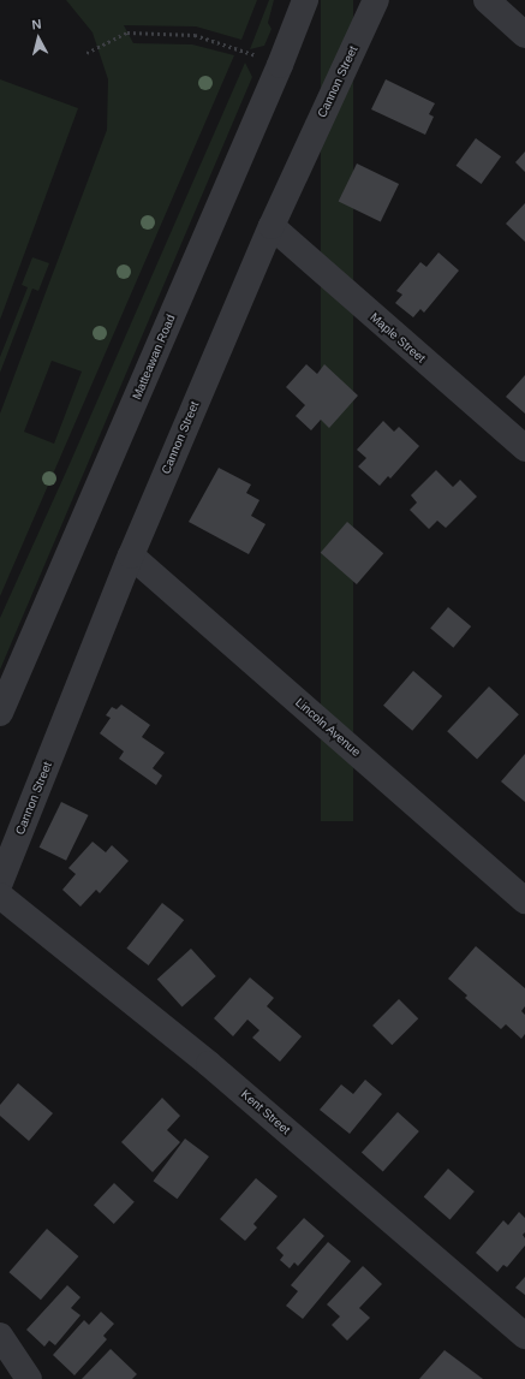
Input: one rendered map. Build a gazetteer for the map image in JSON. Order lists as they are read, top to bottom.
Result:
{
  "streets": {
    "street": [
      "Cannon Street",
      "Maple Street",
      "Matteawan Road",
      "Lincoln Avenue",
      "Kent Street"
    ]
  },
  "crossings": [
    ["Cannon Street", "Maple Street"],
    ["Cannon Street", "Lincoln Avenue"]
  ],
  "north": "top"
}
